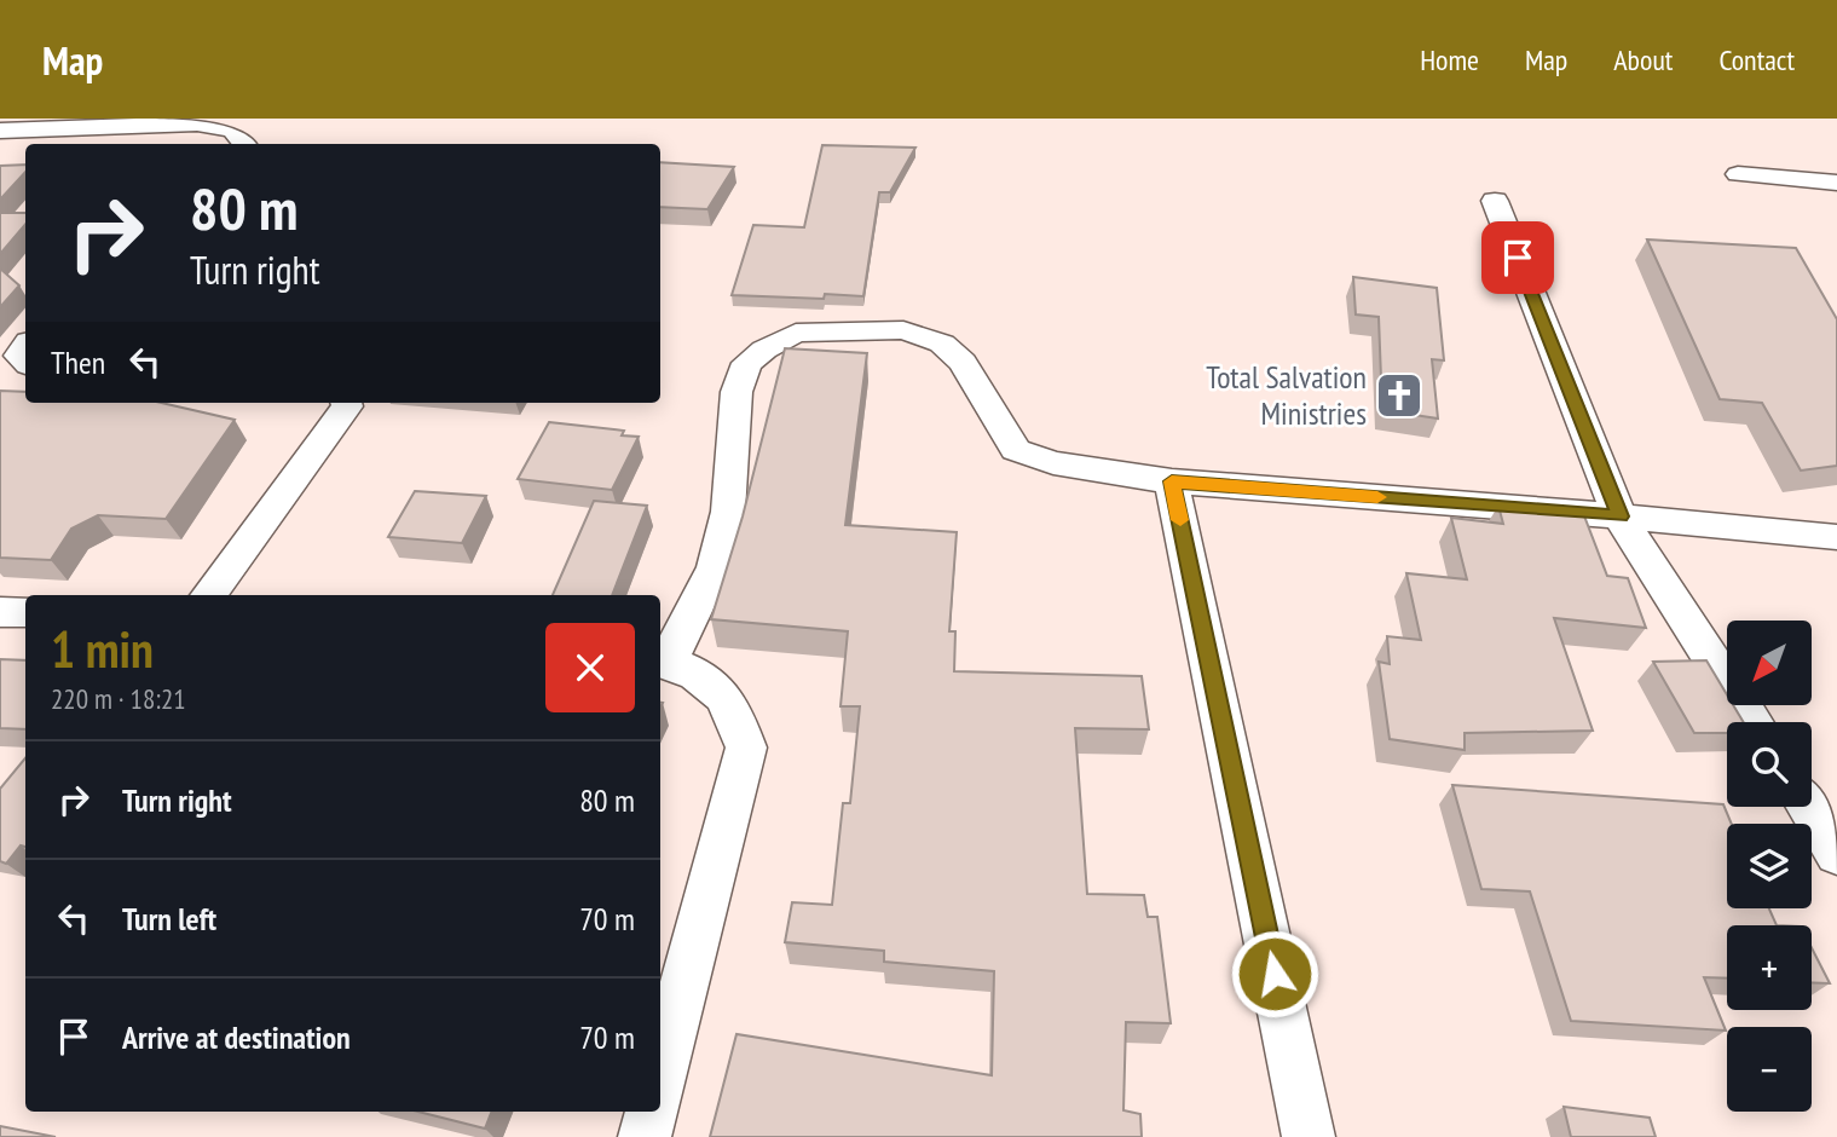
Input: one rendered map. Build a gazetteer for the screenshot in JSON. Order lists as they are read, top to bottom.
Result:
{
  "places": {
    "church": ["Total Salvation Ministries"]
  },
  "north": "bottom left",
  "page": {
    "header": "Map",
    "nav": [
      "Home",
      "Map",
      "About",
      "Contact"
    ],
    "turn": ["80 m", "Turn right"],
    "then": "Then",
    "heading": ["1 min", "220 m · 18:21"],
    "map_buttons": ["+", "−"],
    "list": [
      {
        "name": "Turn right",
        "value": "80 m"
      },
      {
        "name": "Turn left",
        "value": "70 m"
      },
      {
        "name": "Arrive at destination",
        "value": "70 m"
      }
    ]
  }
}
